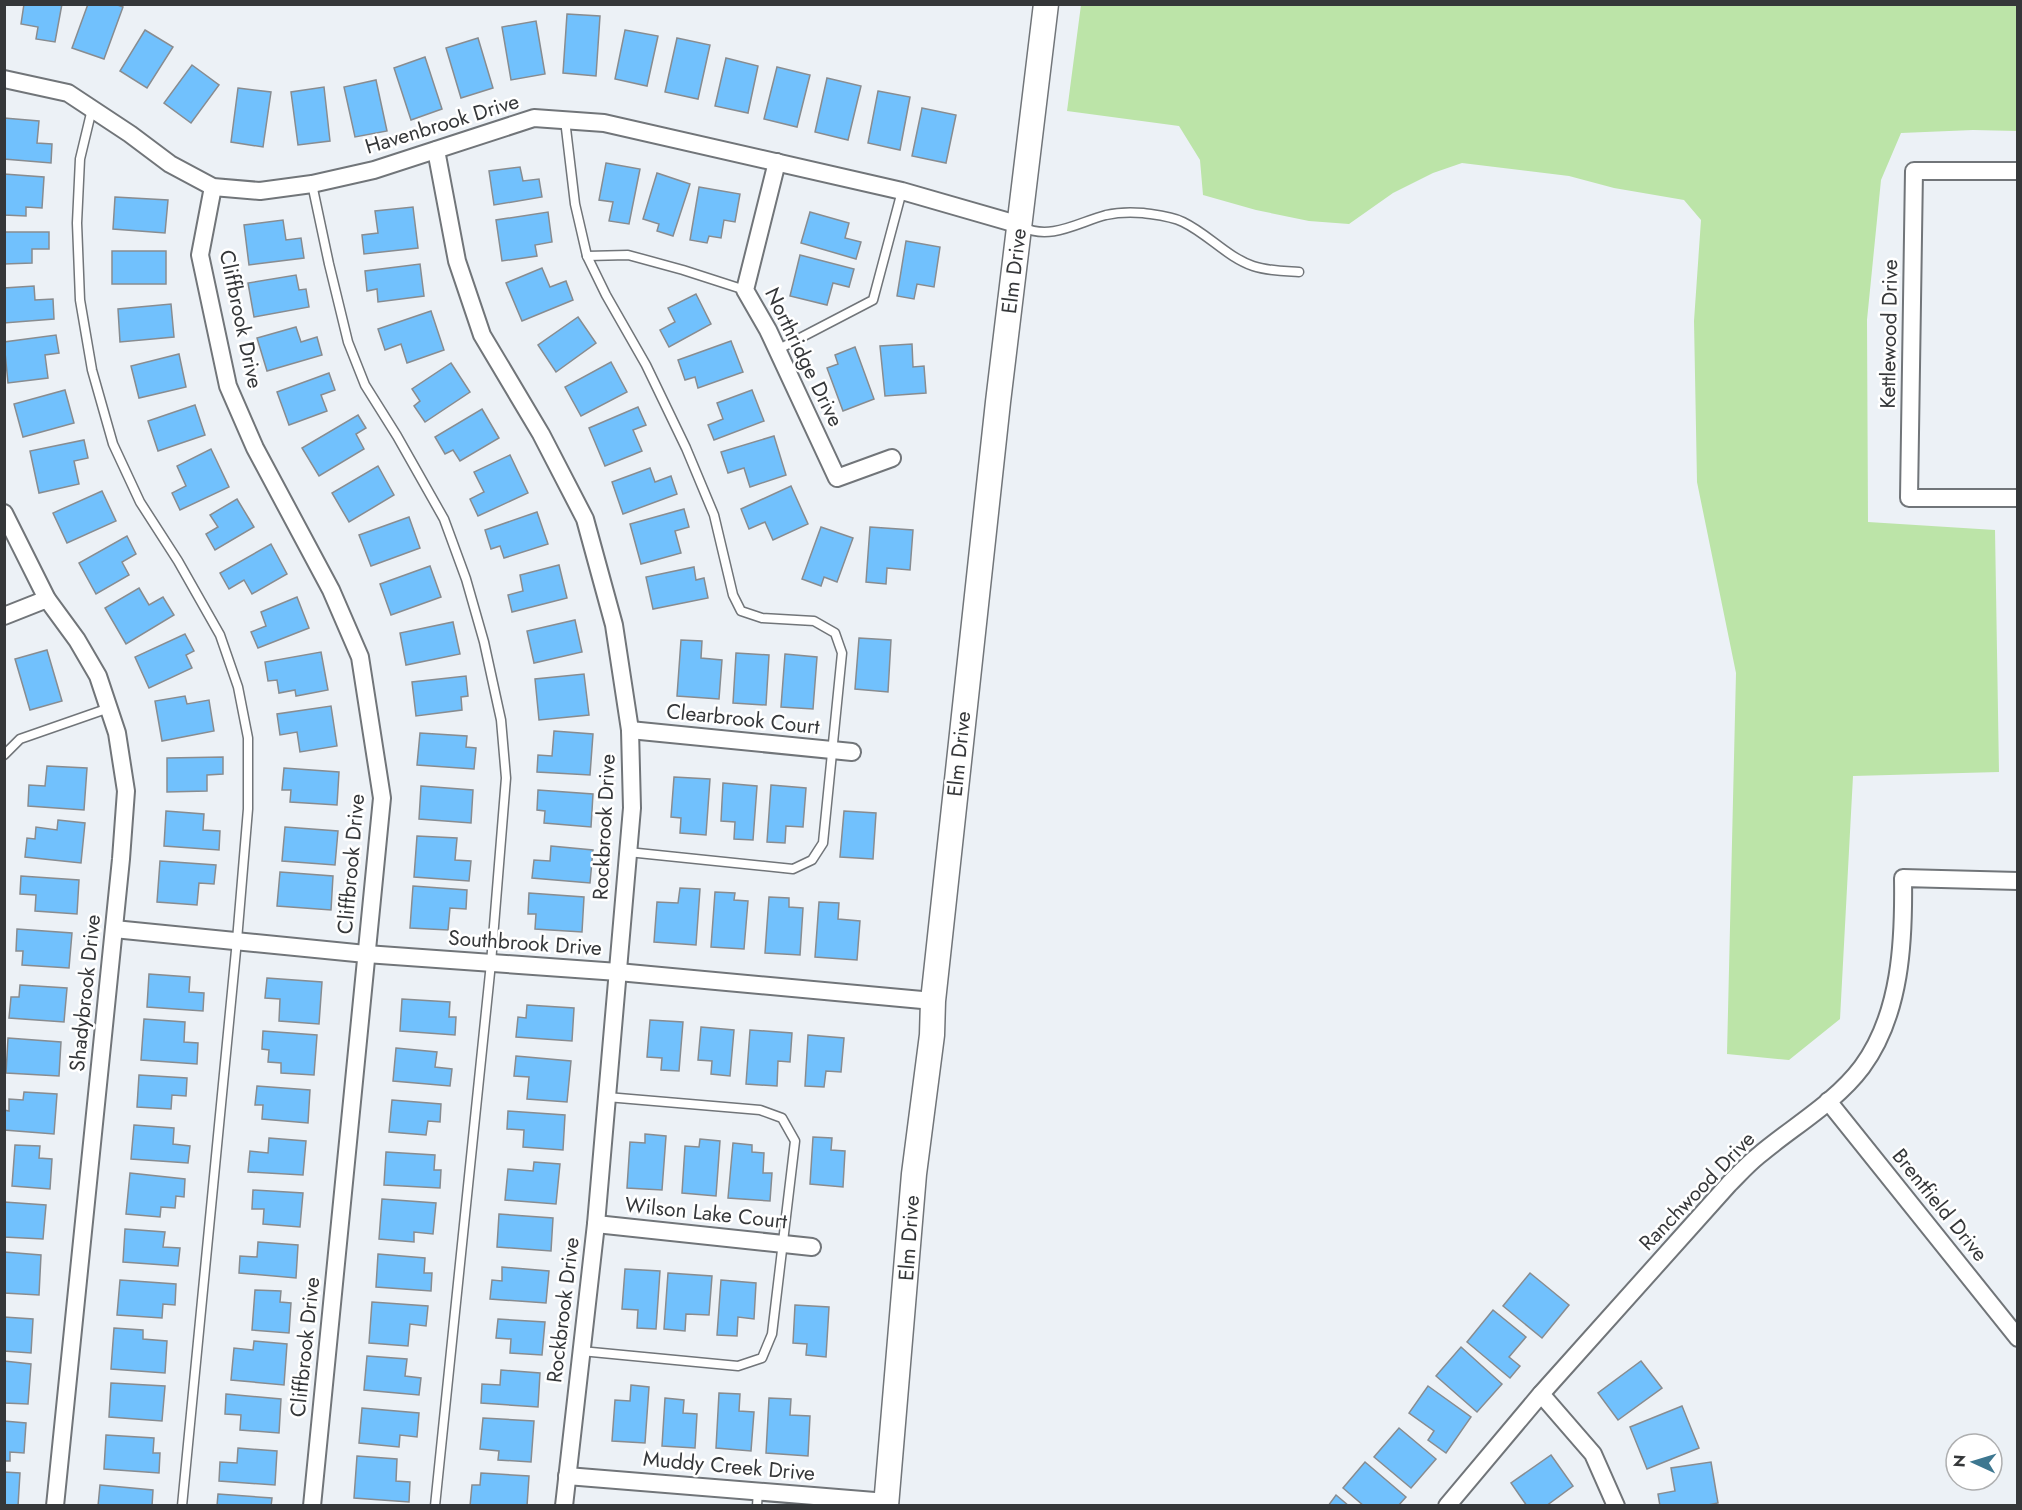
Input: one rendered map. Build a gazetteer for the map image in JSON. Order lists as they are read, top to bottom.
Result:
{
  "streets": {
    "street": [
      "Havenbrook Drive",
      "Elm Drive",
      "Cliffbrook Drive",
      "Kettlewood Drive",
      "Northridge Drive",
      "Clearbrook Court",
      "Rockbrook Drive",
      "Southbrook Drive",
      "Shadybrook Drive",
      "Ranchwood Drive",
      "Brentfield Drive",
      "Wilson Lake Court",
      "Muddy Creek Drive"
    ]
  },
  "crossings": [
    ["Havenbrook Drive", "Elm Drive"],
    ["Havenbrook Drive", "Cliffbrook Drive"],
    ["Havenbrook Drive", "Northridge Drive"],
    ["Havenbrook Drive", "Rockbrook Drive"],
    ["Elm Drive", "Southbrook Drive"],
    ["Elm Drive", "Muddy Creek Drive"],
    ["Cliffbrook Drive", "Southbrook Drive"],
    ["Clearbrook Court", "Rockbrook Drive"],
    ["Rockbrook Drive", "Southbrook Drive"],
    ["Rockbrook Drive", "Wilson Lake Court"],
    ["Rockbrook Drive", "Muddy Creek Drive"],
    ["Southbrook Drive", "Shadybrook Drive"],
    ["Ranchwood Drive", "Brentfield Drive"]
  ],
  "north": "left"
}
